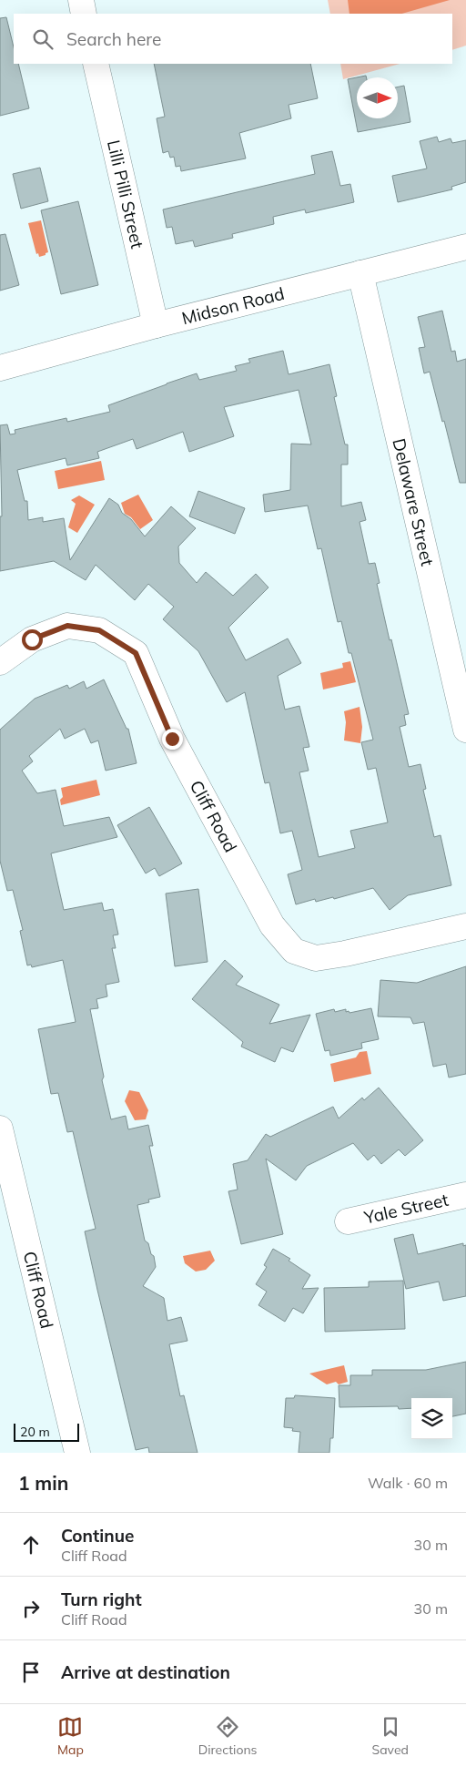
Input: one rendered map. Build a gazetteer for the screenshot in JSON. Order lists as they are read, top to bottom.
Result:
{
  "streets": {
    "street": [
      "Lilli Pilli Street",
      "Midson Road",
      "Delaware Street",
      "Cliff Road",
      "Yale Street"
    ]
  },
  "crossings": [
    ["Lilli Pilli Street", "Midson Road"],
    ["Midson Road", "Delaware Street"]
  ],
  "scale_bar": "20 m",
  "north": "right",
  "page": {
    "search": "Search here",
    "scale": "20 m",
    "heading": ["1 min", "Walk · 60 m"],
    "list": [
      ["Continue", "Cliff Road", "30 m"],
      ["Turn right", "Cliff Road", "30 m"],
      "Arrive at destination"
    ],
    "nav": ["Map", "Directions", "Saved"]
  }
}
